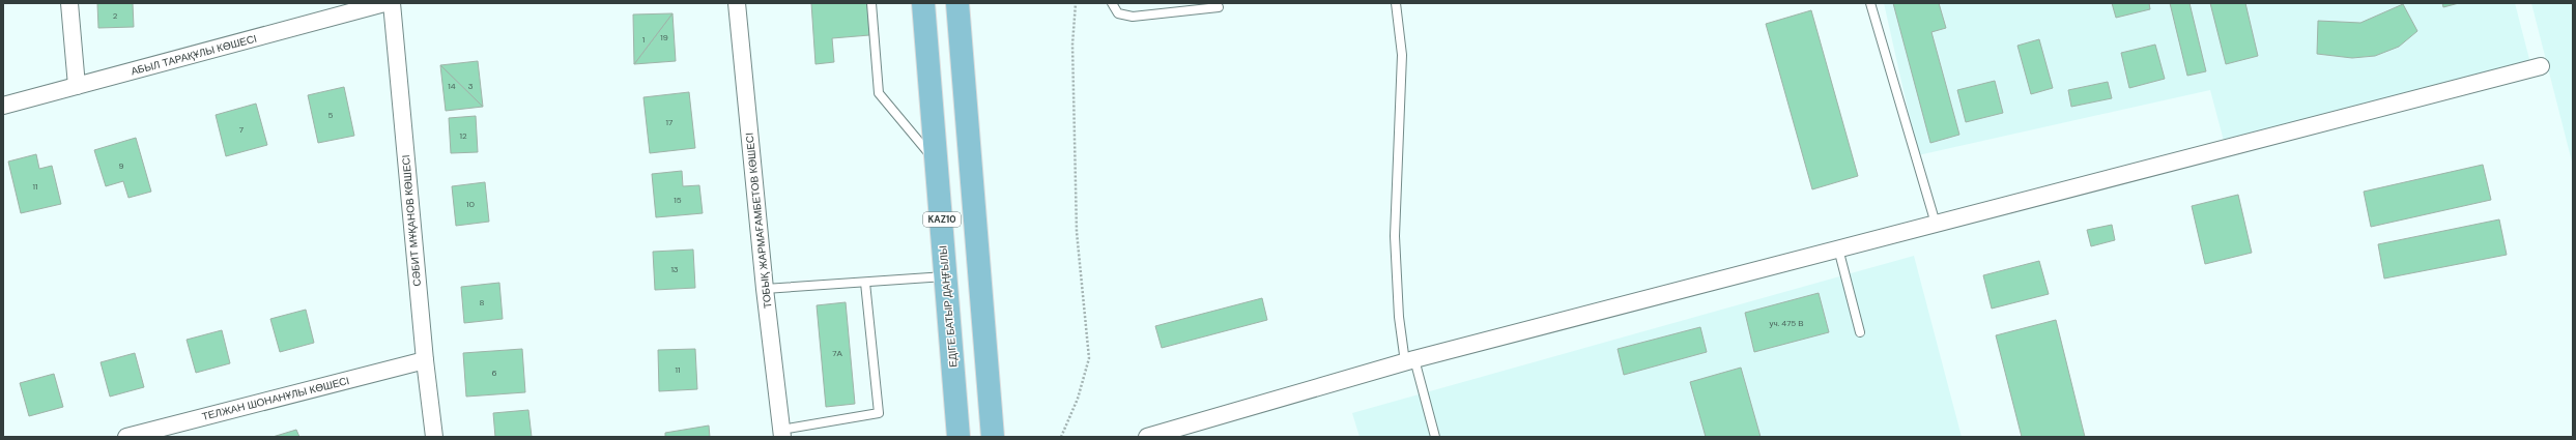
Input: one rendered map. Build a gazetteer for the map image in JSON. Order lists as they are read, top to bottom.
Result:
{
  "streets": {
    "main road": ["KAZ10", "ЕДІГЕ БАТЫР ДАҢҒЫЛЫ"],
    "street": [
      "АБЫЛ ТАРАҚҰЛЫ КӨШЕСІ",
      "СӘБИТ МҰҚАНОВ КӨШЕСІ",
      "ТОБЫҚ ЖАРМАҒАМБЕТОВ КӨШЕСІ",
      "ТЕЛЖАН ШОНАНҰЛЫ КӨШЕСІ"
    ]
  },
  "crossings": [
    ["СӘБИТ МҰҚАНОВ КӨШЕСІ", "ТЕЛЖАН ШОНАНҰЛЫ КӨШЕСІ"]
  ],
  "house_numbers": [
    "2",
    "19",
    "1",
    "14",
    "3",
    "5",
    "17",
    "7",
    "12",
    "9",
    "11",
    "15",
    "10",
    "13",
    "8",
    "уч. 475 В",
    "7А",
    "11",
    "6"
  ]
}
